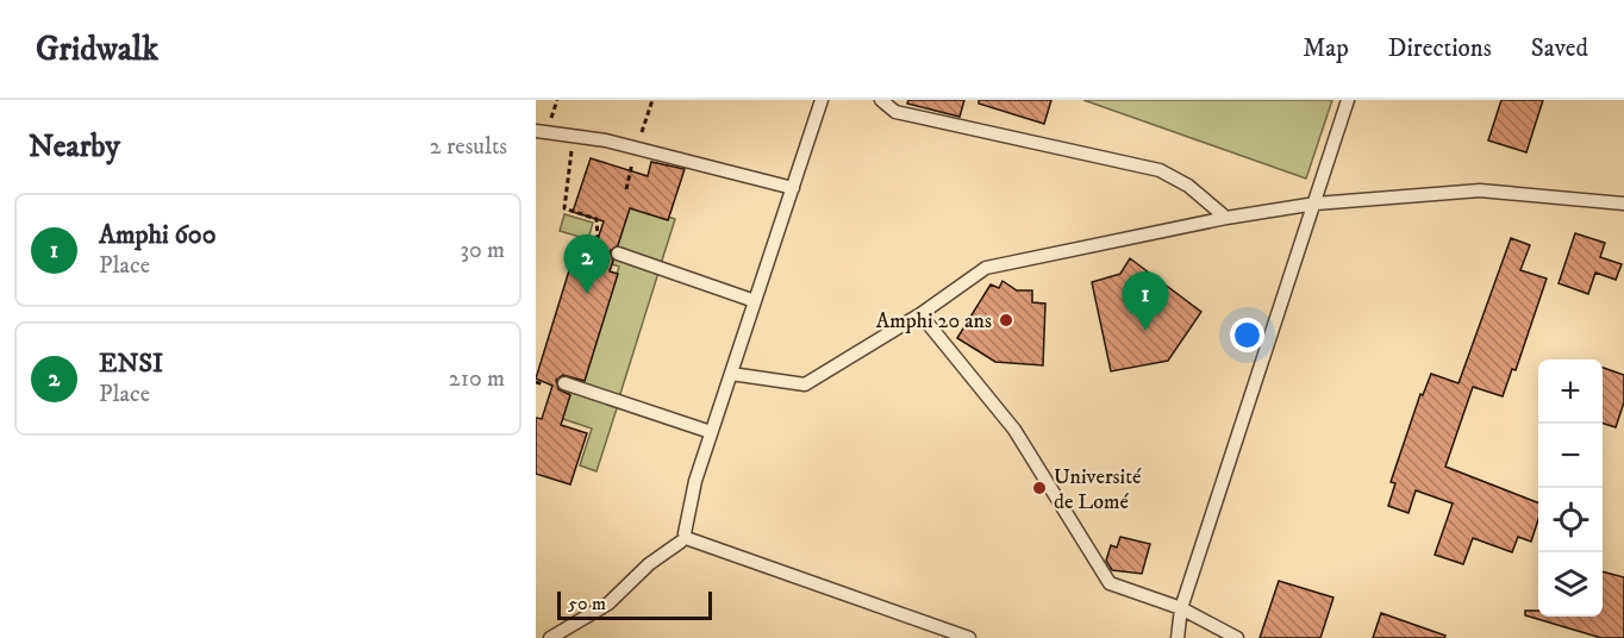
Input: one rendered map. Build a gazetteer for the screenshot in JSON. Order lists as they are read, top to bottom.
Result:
{
  "places": ["Amphi 20 ans", "Université de Lomé"],
  "scale_bar": "50 m",
  "page": {
    "header": "Gridwalk",
    "nav": ["Map", "Directions", "Saved"],
    "heading": ["Nearby", "2 results"],
    "list": [
      {
        "mark": "1",
        "name": "Amphi 600",
        "note": "Place",
        "value": "30 m"
      },
      {
        "mark": "2",
        "name": "ENSI",
        "note": "Place",
        "value": "210 m"
      }
    ],
    "pins": ["2", "1"],
    "map_buttons": ["+", "−"],
    "scale": "50 m"
  }
}
